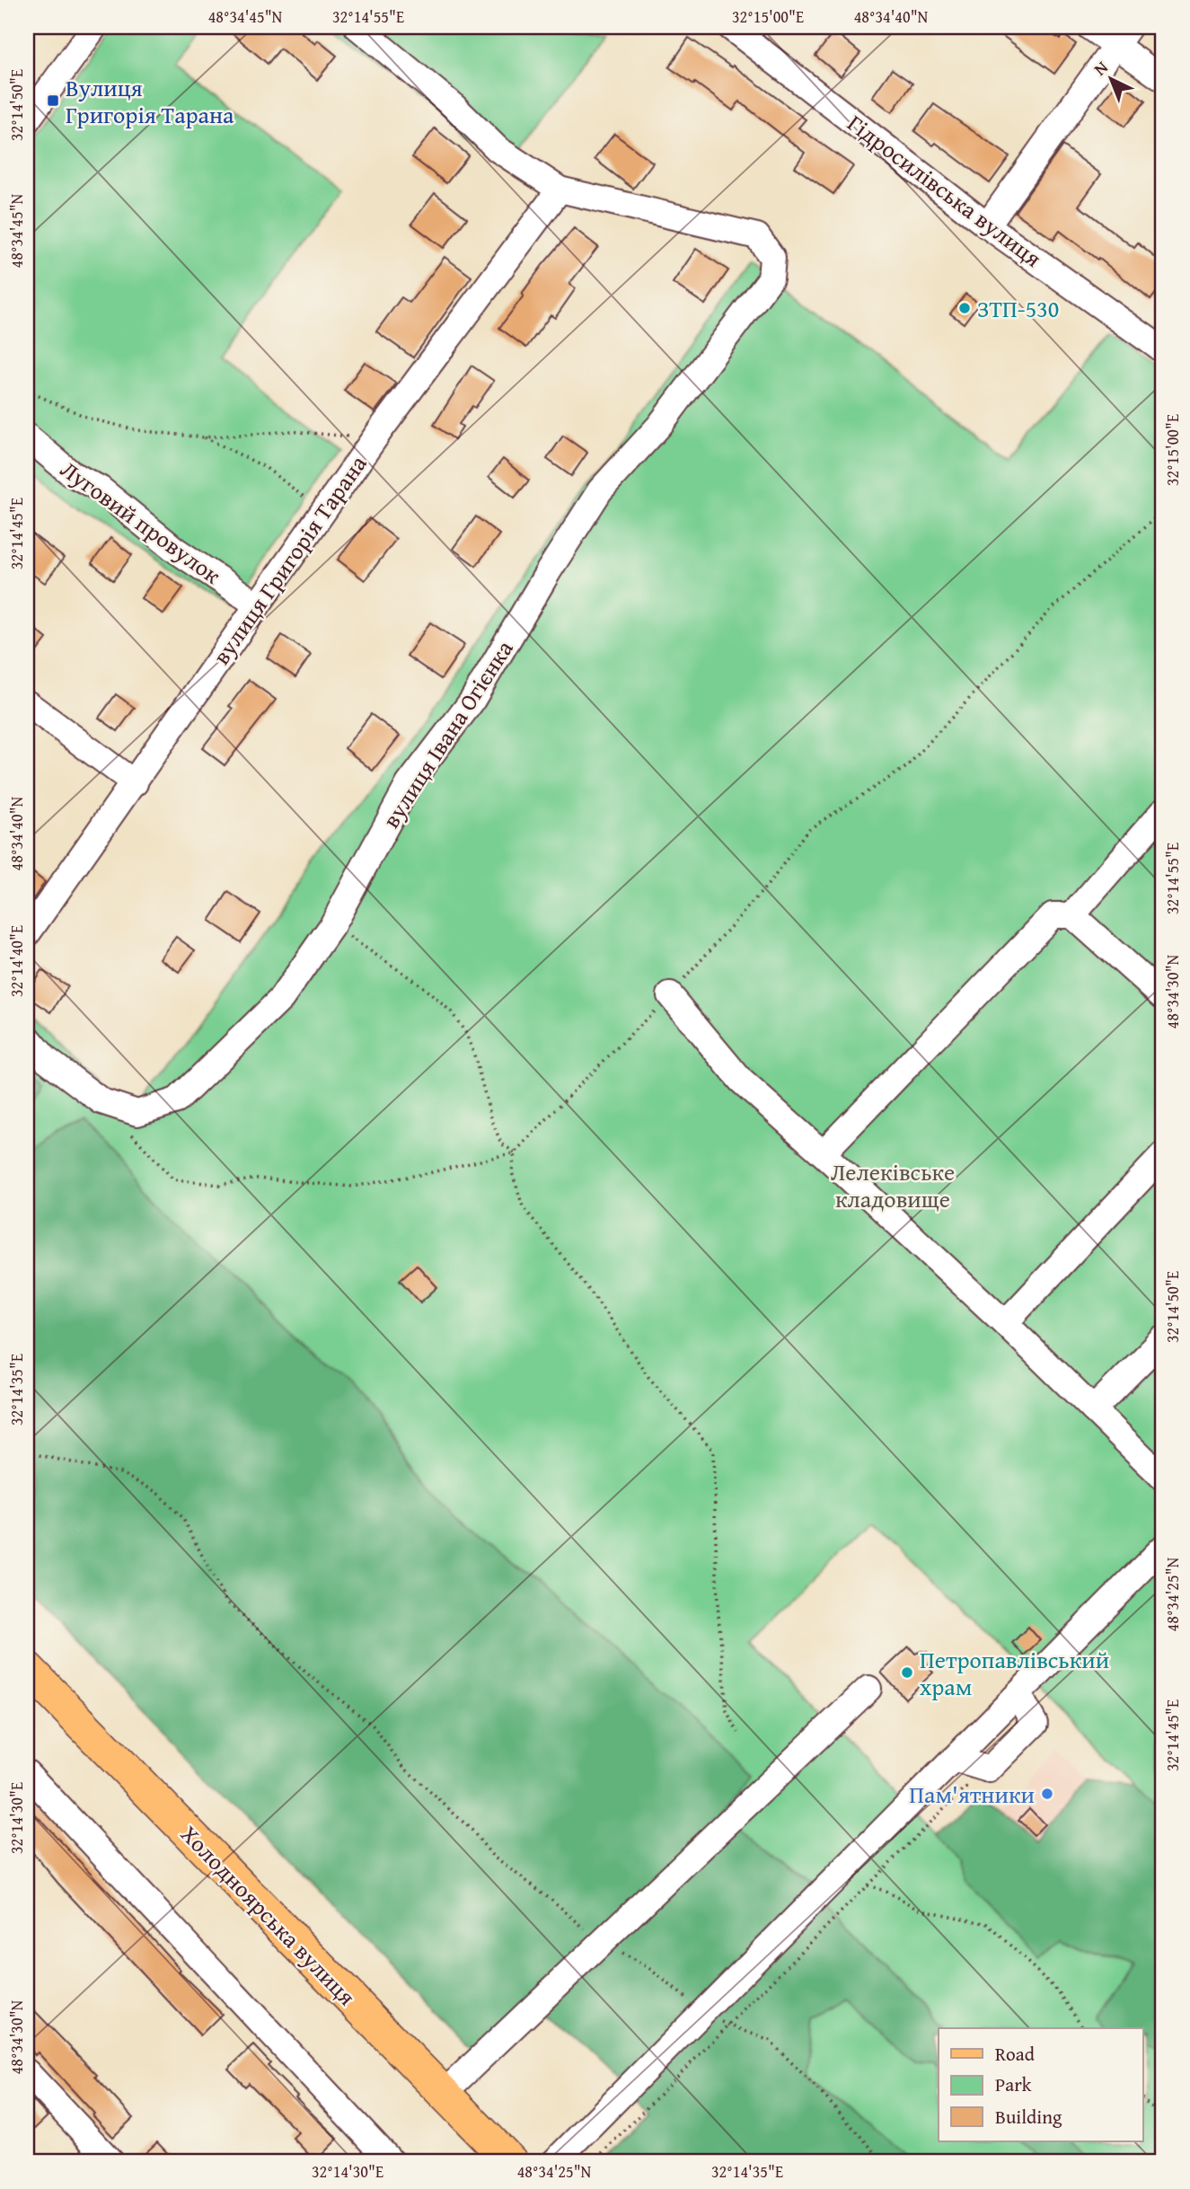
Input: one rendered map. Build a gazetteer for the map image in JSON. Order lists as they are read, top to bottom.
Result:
{
  "streets": {
    "main road": ["Холодноярська вулиця"],
    "street": [
      "Гідросилівська вулиця",
      "Луговий провулок",
      "вулиця Григорія Тарана",
      "вулиця Івана Огієнка"
    ]
  },
  "crossings": [
    ["Луговий провулок", "вулиця Григорія Тарана"],
    ["вулиця Григорія Тарана", "вулиця Івана Огієнка"]
  ],
  "parks": ["Лелеківське кладовище"],
  "places": {
    "transit": ["Вулиця Григорія Тарана"],
    "other": ["ЗТП-530", "Петропавлівський храм", "Пам'ятники"]
  },
  "legend": ["Road", "Park", "Building"],
  "north": "top left",
  "coordinates": [
    "48°34'45\"N",
    "32°14'55\"E",
    "32°15'00\"E",
    "48°34'40\"N",
    "32°14'50\"E",
    "32°14'45\"E",
    "32°14'40\"E",
    "48°34'30\"N",
    "32°14'35\"E",
    "48°34'25\"N",
    "32°14'30\"E"
  ]
}
